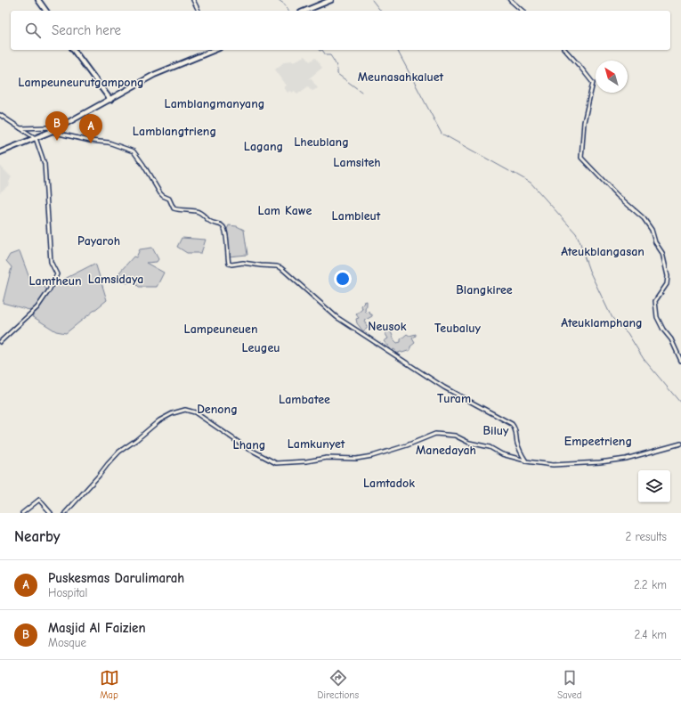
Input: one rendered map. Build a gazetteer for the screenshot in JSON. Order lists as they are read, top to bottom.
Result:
{
  "districts": [
    "Meunasahkaluet",
    "Lampeuneurutgampong",
    "Lamblangmanyang",
    "Lamblangtrieng",
    "Lheublang",
    "Lagang",
    "Lamsiteh",
    "Lam Kawe",
    "Lambleut",
    "Payaroh",
    "Ateukblangasan",
    "Lamsidaya",
    "Lamtheun",
    "Blangkiree",
    "Ateuklamphang",
    "Neusok",
    "Teubaluy",
    "Lampeuneuen",
    "Leugeu",
    "Turam",
    "Lambatee",
    "Denong",
    "Biluy",
    "Empeetrieng",
    "Lamkunyet",
    "Lhang",
    "Manedayah",
    "Lamtadok"
  ],
  "north": "top left",
  "page": {
    "search": "Search here",
    "pins": ["B", "A"],
    "heading": ["Nearby", "2 results"],
    "list": [
      {
        "mark": "A",
        "name": "Puskesmas Darulimarah",
        "note": "Hospital",
        "value": "2.2 km"
      },
      {
        "mark": "B",
        "name": "Masjid Al Faizien",
        "note": "Mosque",
        "value": "2.4 km"
      }
    ],
    "nav": ["Map", "Directions", "Saved"]
  }
}
